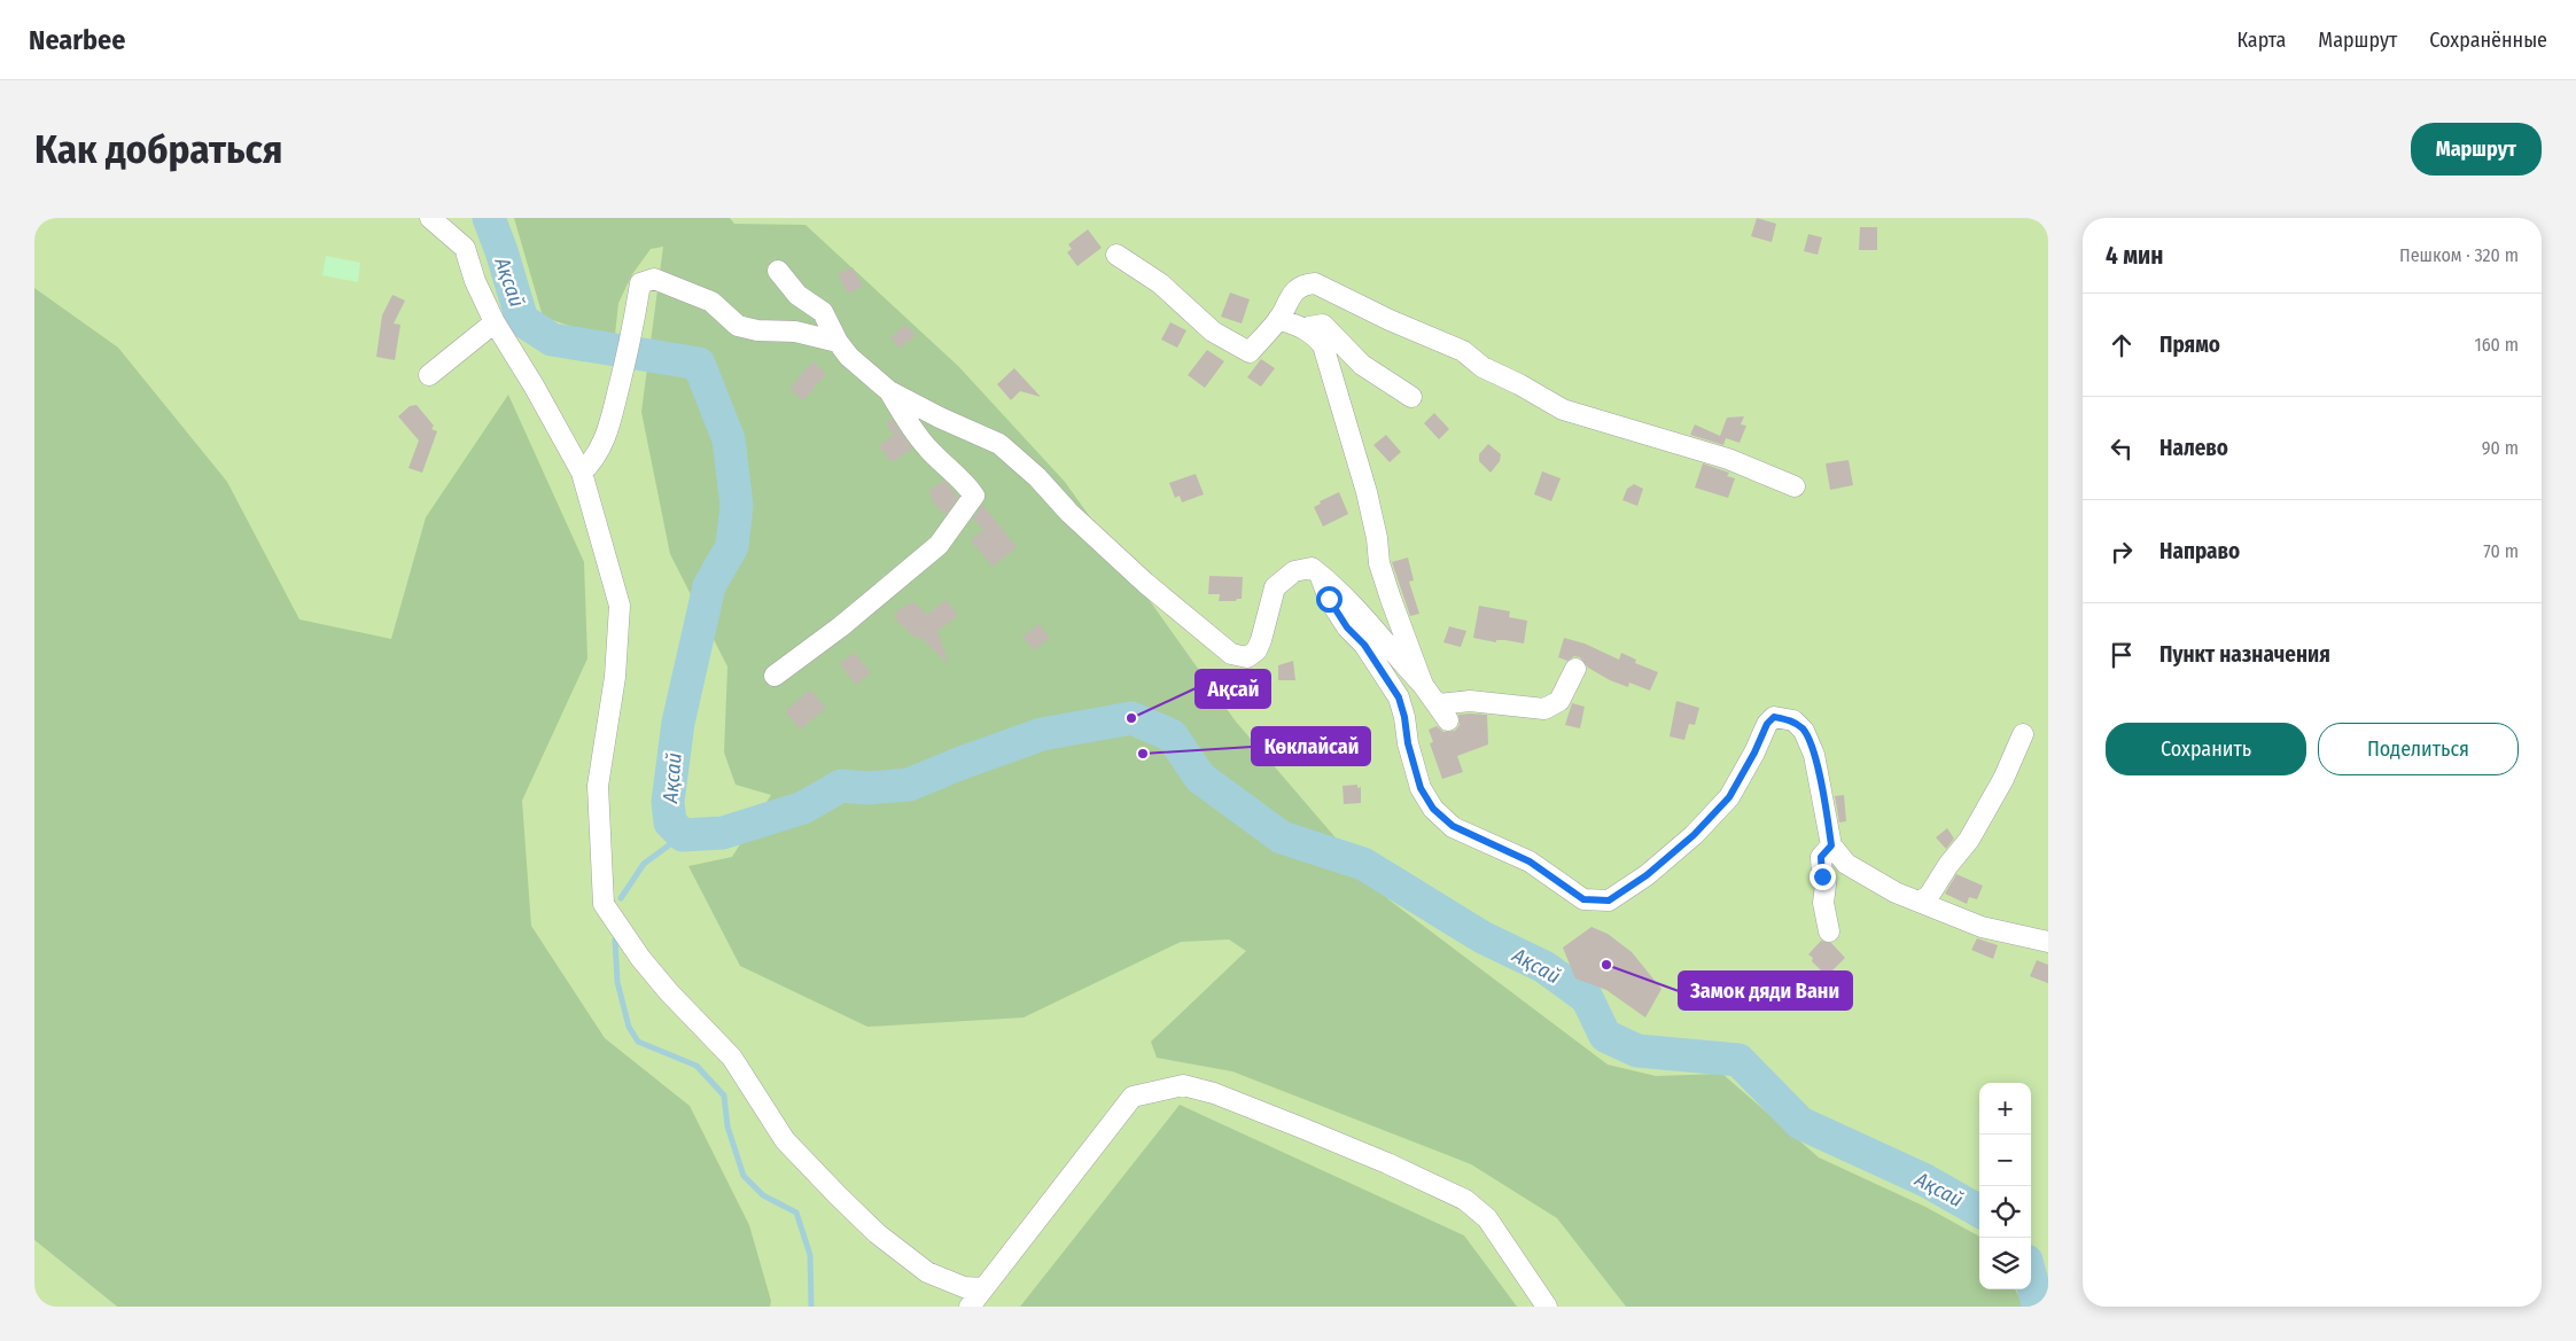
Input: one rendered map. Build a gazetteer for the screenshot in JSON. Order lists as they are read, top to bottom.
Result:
{
  "water": ["Ақсай"],
  "places": ["Ақсай", "Көклайсай", "Замок дяди Вани"],
  "page": {
    "header": "Nearbee",
    "nav": ["Карта", "Маршрут", "Сохранённые"],
    "buttons": [
      "Маршрут",
      ["Сохранить", "Поделиться"]
    ],
    "title": "Как добраться",
    "heading": ["4 мин", "Пешком · 320 m"],
    "list": [
      ["Прямо", "160 m"],
      ["Налево", "90 m"],
      ["Направо", "70 m"],
      "Пункт назначения"
    ],
    "map_buttons": ["+", "−"]
  }
}
